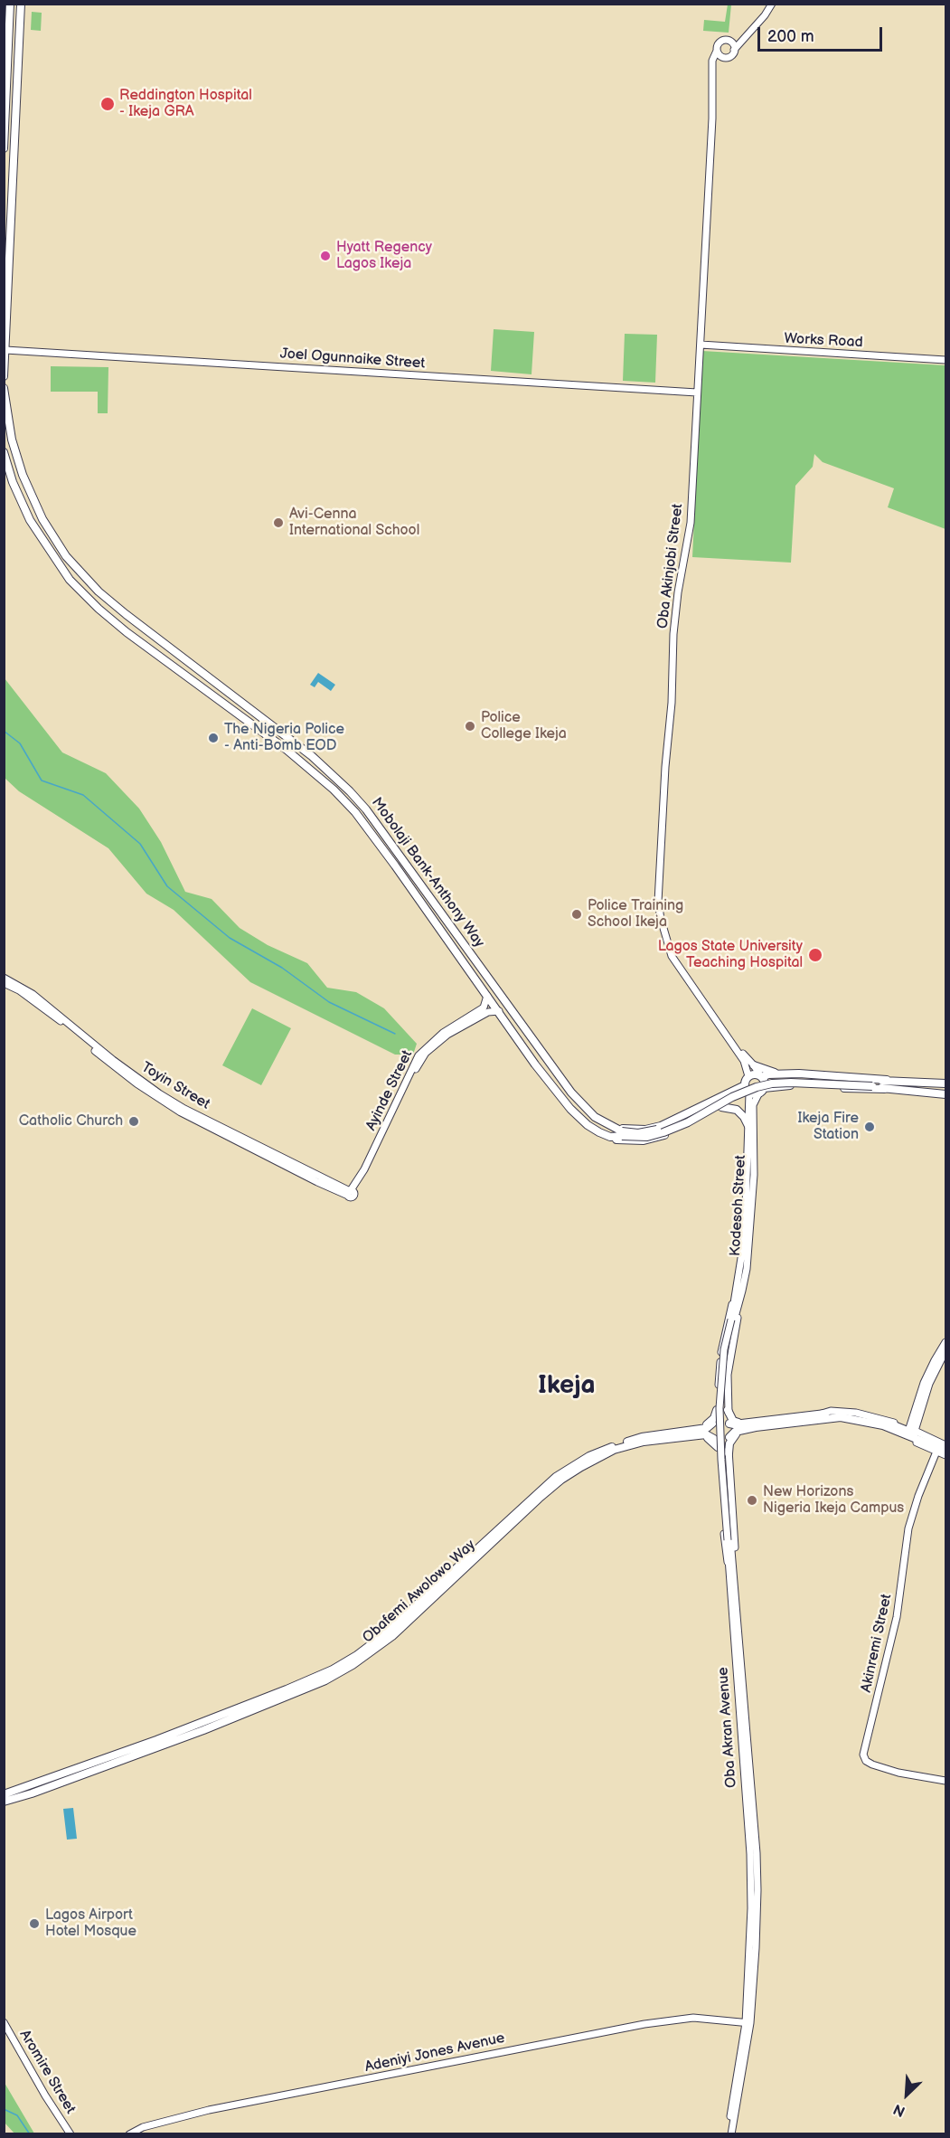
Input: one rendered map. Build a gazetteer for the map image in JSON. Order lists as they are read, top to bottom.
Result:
{
  "streets": {
    "main road": ["Mobolaji Bank-Anthony Way", "Obafemi Awolowo Way"],
    "street": [
      "Works Road",
      "Joel Ogunnaike Street",
      "Oba Akinjobi Street",
      "Toyin Street",
      "Ayinde Street",
      "Kodesoh Street",
      "Akinremi Street",
      "Oba Akran Avenue",
      "Adeniyi Jones Avenue",
      "Aromire Street"
    ]
  },
  "crossings": [
    ["Works Road", "Oba Akinjobi Street"],
    ["Joel Ogunnaike Street", "Oba Akinjobi Street"],
    ["Oba Akinjobi Street", "Kodesoh Street"],
    ["Mobolaji Bank-Anthony Way", "Ayinde Street"],
    ["Toyin Street", "Ayinde Street"],
    ["Kodesoh Street", "Oba Akran Avenue"],
    ["Oba Akran Avenue", "Adeniyi Jones Avenue"]
  ],
  "districts": ["Ikeja"],
  "places": [
    "Reddington Hospital - Ikeja GRA",
    "Hyatt Regency Lagos Ikeja",
    "Avi-Cenna International School",
    "Police College Ikeja",
    "The Nigeria Police - Anti-Bomb EOD",
    "Police Training School Ikeja",
    "Lagos State University Teaching Hospital",
    "Catholic Church",
    "Ikeja Fire Station",
    "New Horizons Nigeria Ikeja Campus",
    "Lagos Airport Hotel Mosque"
  ],
  "scale_bar": "200 m",
  "north": "bottom left"
}
